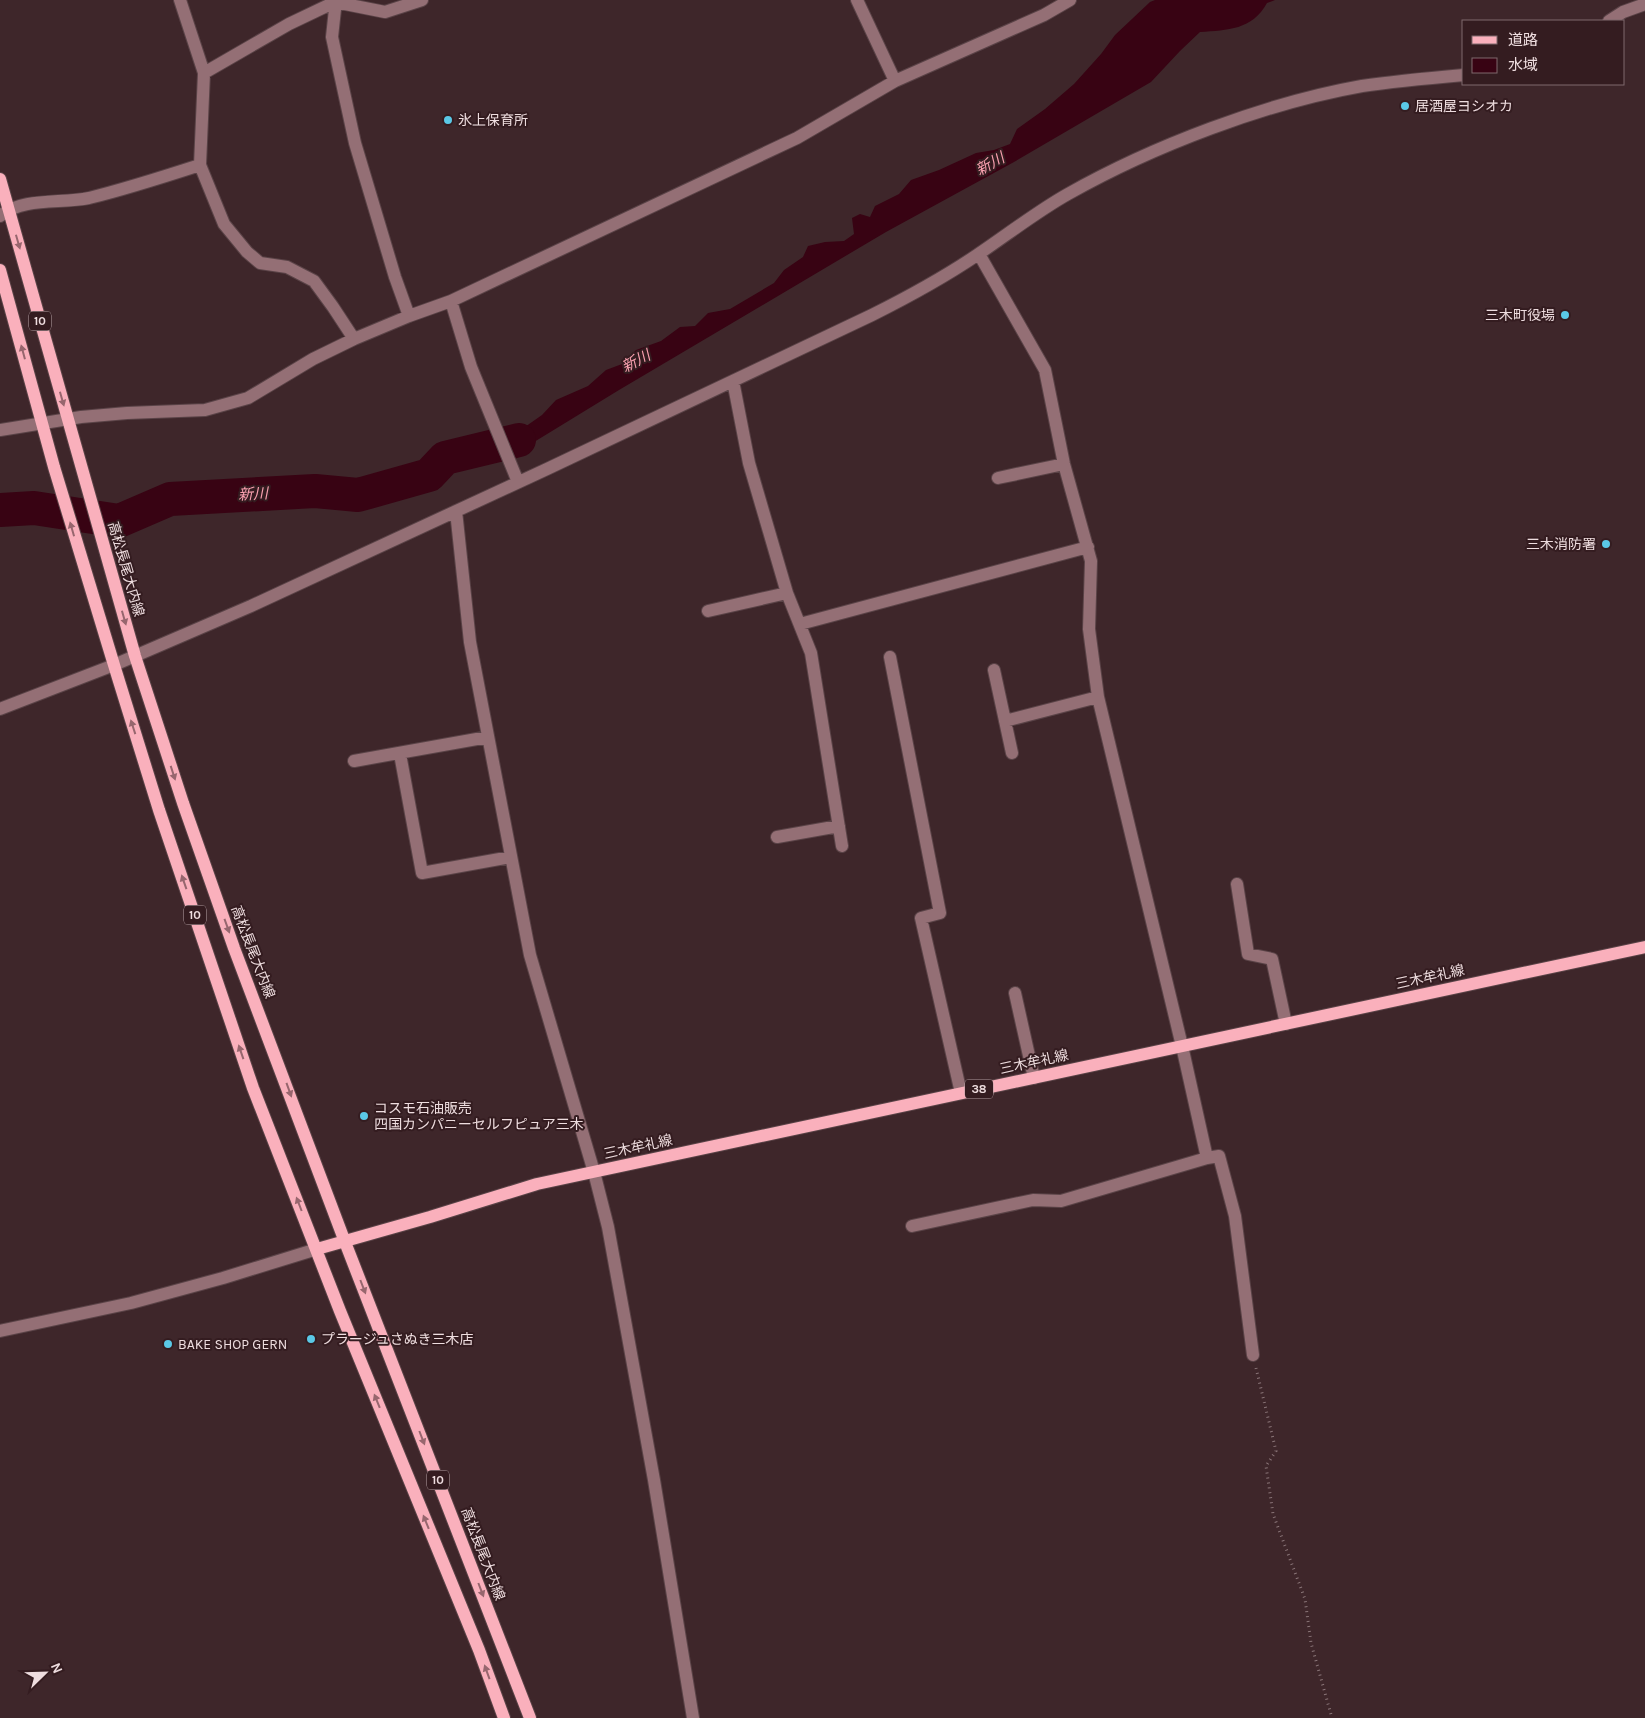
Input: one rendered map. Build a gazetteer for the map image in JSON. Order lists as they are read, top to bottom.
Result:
{
  "streets": {
    "main road": [
      "10",
      "高松長尾大内線",
      "三木牟礼線",
      "38"
    ]
  },
  "crossings": [
    ["10", "三木牟礼線"],
    ["高松長尾大内線", "三木牟礼線"]
  ],
  "water": ["新川"],
  "places": [
    "居酒屋ヨシオカ",
    "氷上保育所",
    "三木町役場",
    "三木消防署",
    "コスモ石油販売 四国カンパニーセルフピュア三木",
    "プラージュさぬき三木店",
    "BAKE SHOP GERN"
  ],
  "legend": ["道路", "水域"],
  "north": "top right"
}
